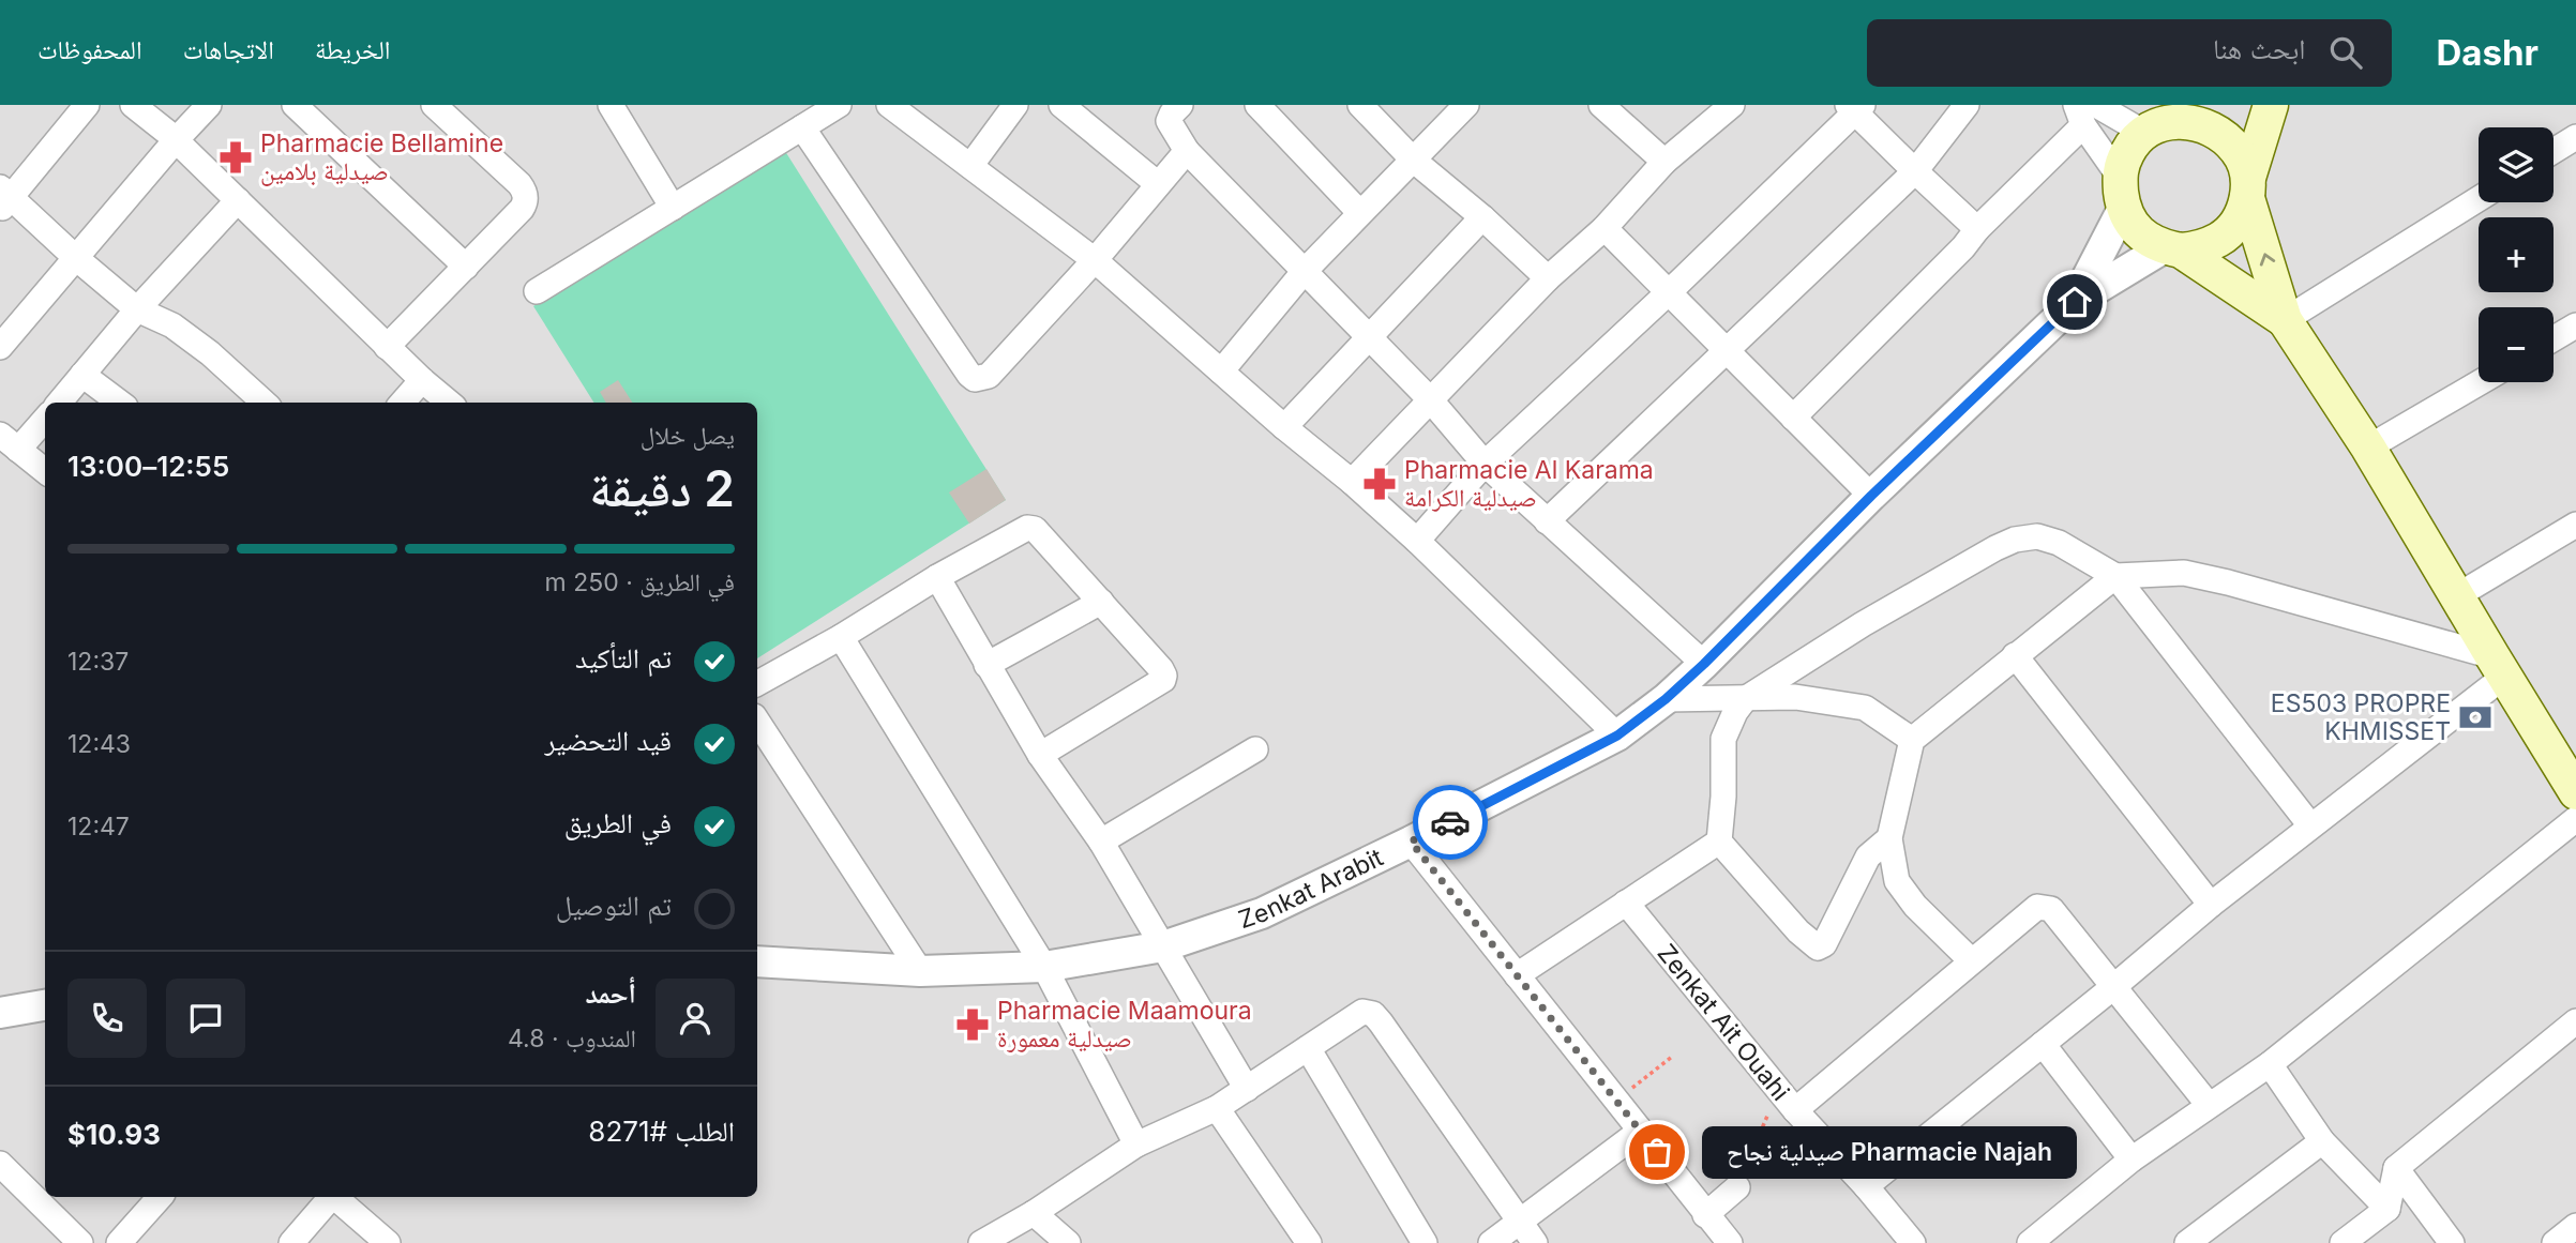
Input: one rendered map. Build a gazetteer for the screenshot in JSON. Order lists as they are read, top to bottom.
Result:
{
  "streets": {
    "street": ["Zenkat Arabit", "Zenkat Ait Ouahi"]
  },
  "places": {
    "pharmacy": ["Pharmacie Bellamine صيدلية بلامين", "Pharmacie Al Karama صيدلية الكرامة", "Pharmacie Maamoura صيدلية معمورة"],
    "bank": ["ES503 PROPRE KHMISSET"],
    "other": ["Pharmacie Najah صيدلية نجاح"]
  },
  "page": {
    "header": "Dashr",
    "search": "ابحث هنا",
    "nav": ["الخريطة", "الاتجاهات", "المحفوظات"],
    "map_buttons": ["+", "−"],
    "heading": ["2 دقيقة", "يصل خلال", "12:55–13:00"],
    "panel": [
      "أحمد",
      "المندوب · 4.8",
      "الطلب #8271",
      "$10.93"
    ],
    "bar": "في الطريق · 250 m",
    "list": [
      ["تم التأكيد", "12:37"],
      ["قيد التحضير", "12:43"],
      ["في الطريق", "12:47"],
      "تم التوصيل"
    ],
    "bubble": "Pharmacie Najah صيدلية نجاح"
  }
}
